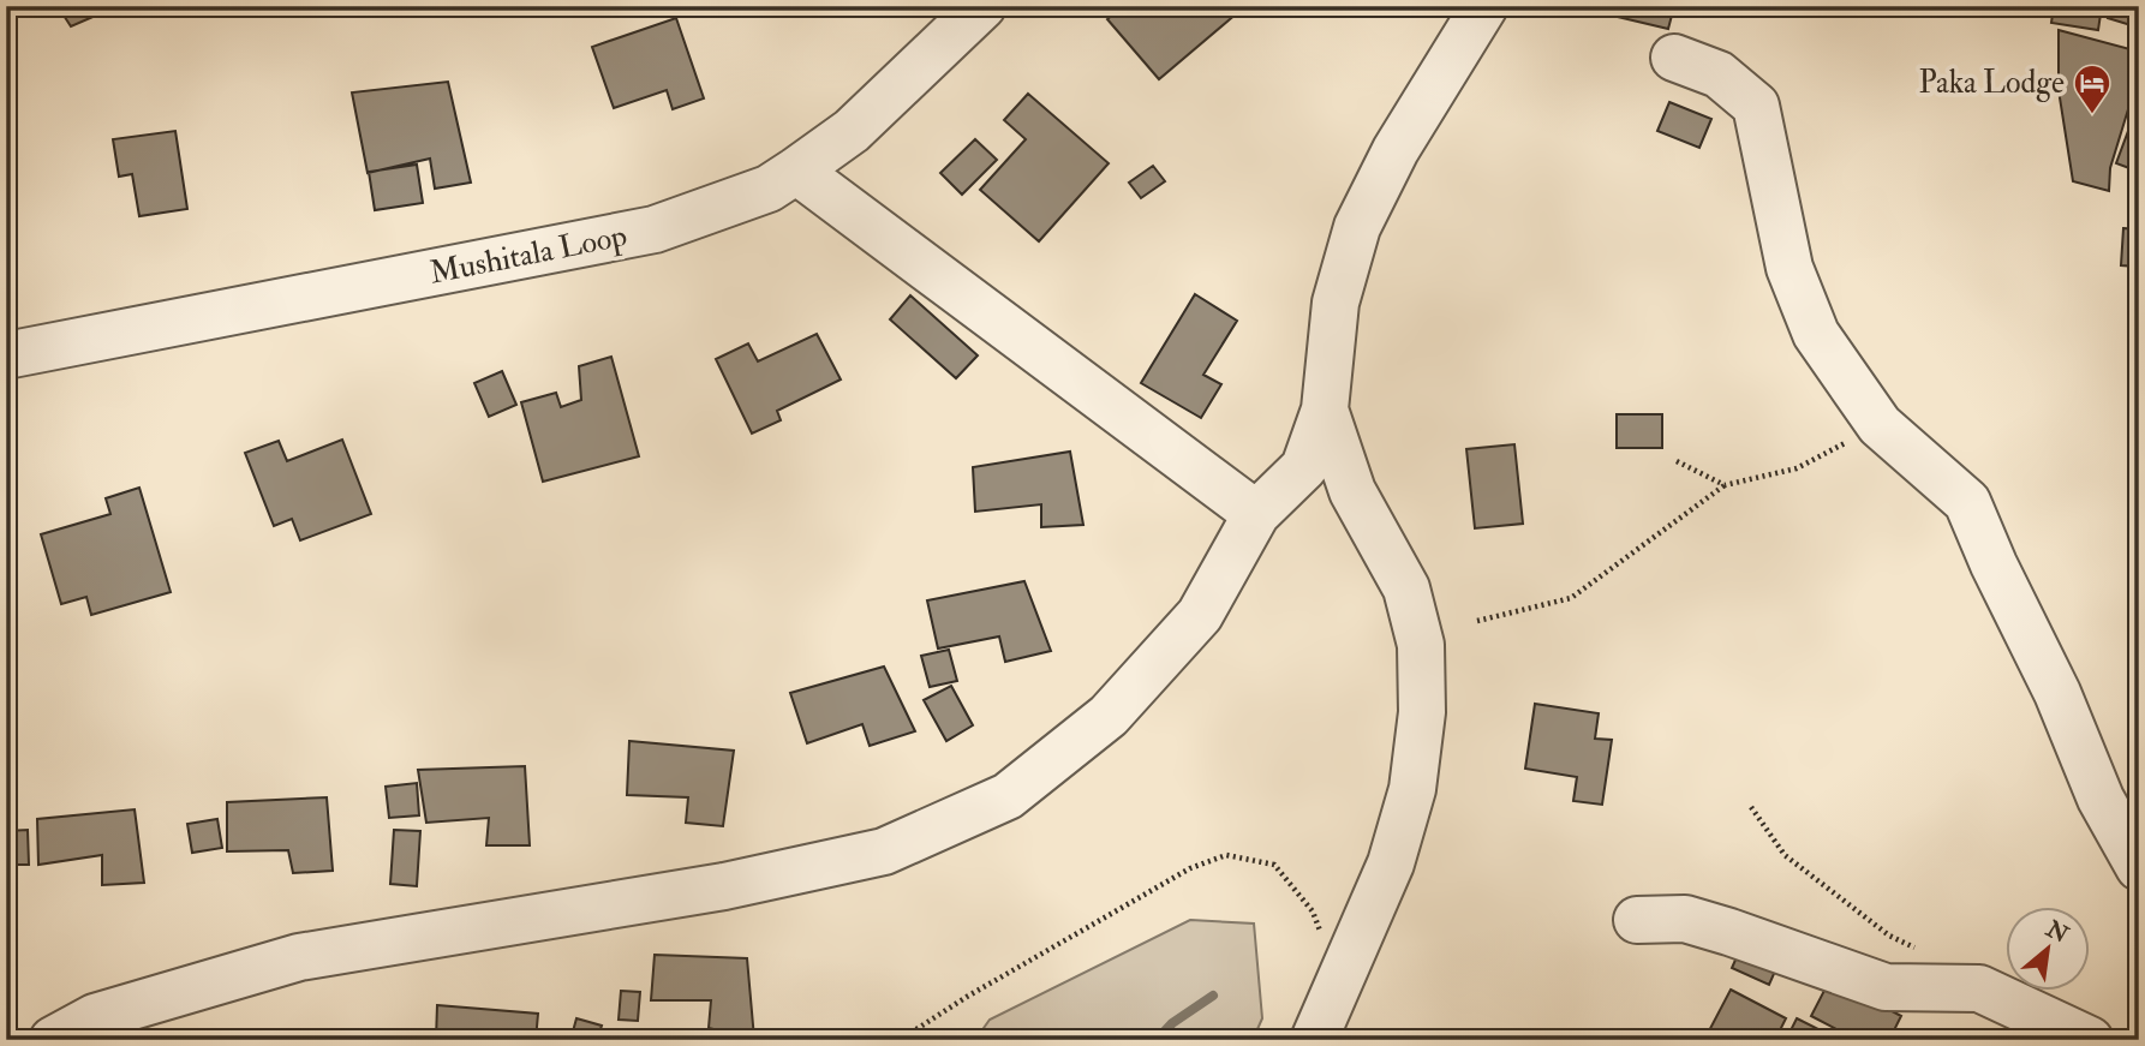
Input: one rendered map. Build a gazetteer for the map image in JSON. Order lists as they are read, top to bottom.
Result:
{
  "streets": {
    "street": ["Mushitala Loop"]
  },
  "places": {
    "hotel": ["Paka Lodge"]
  },
  "north": "top right"
}
